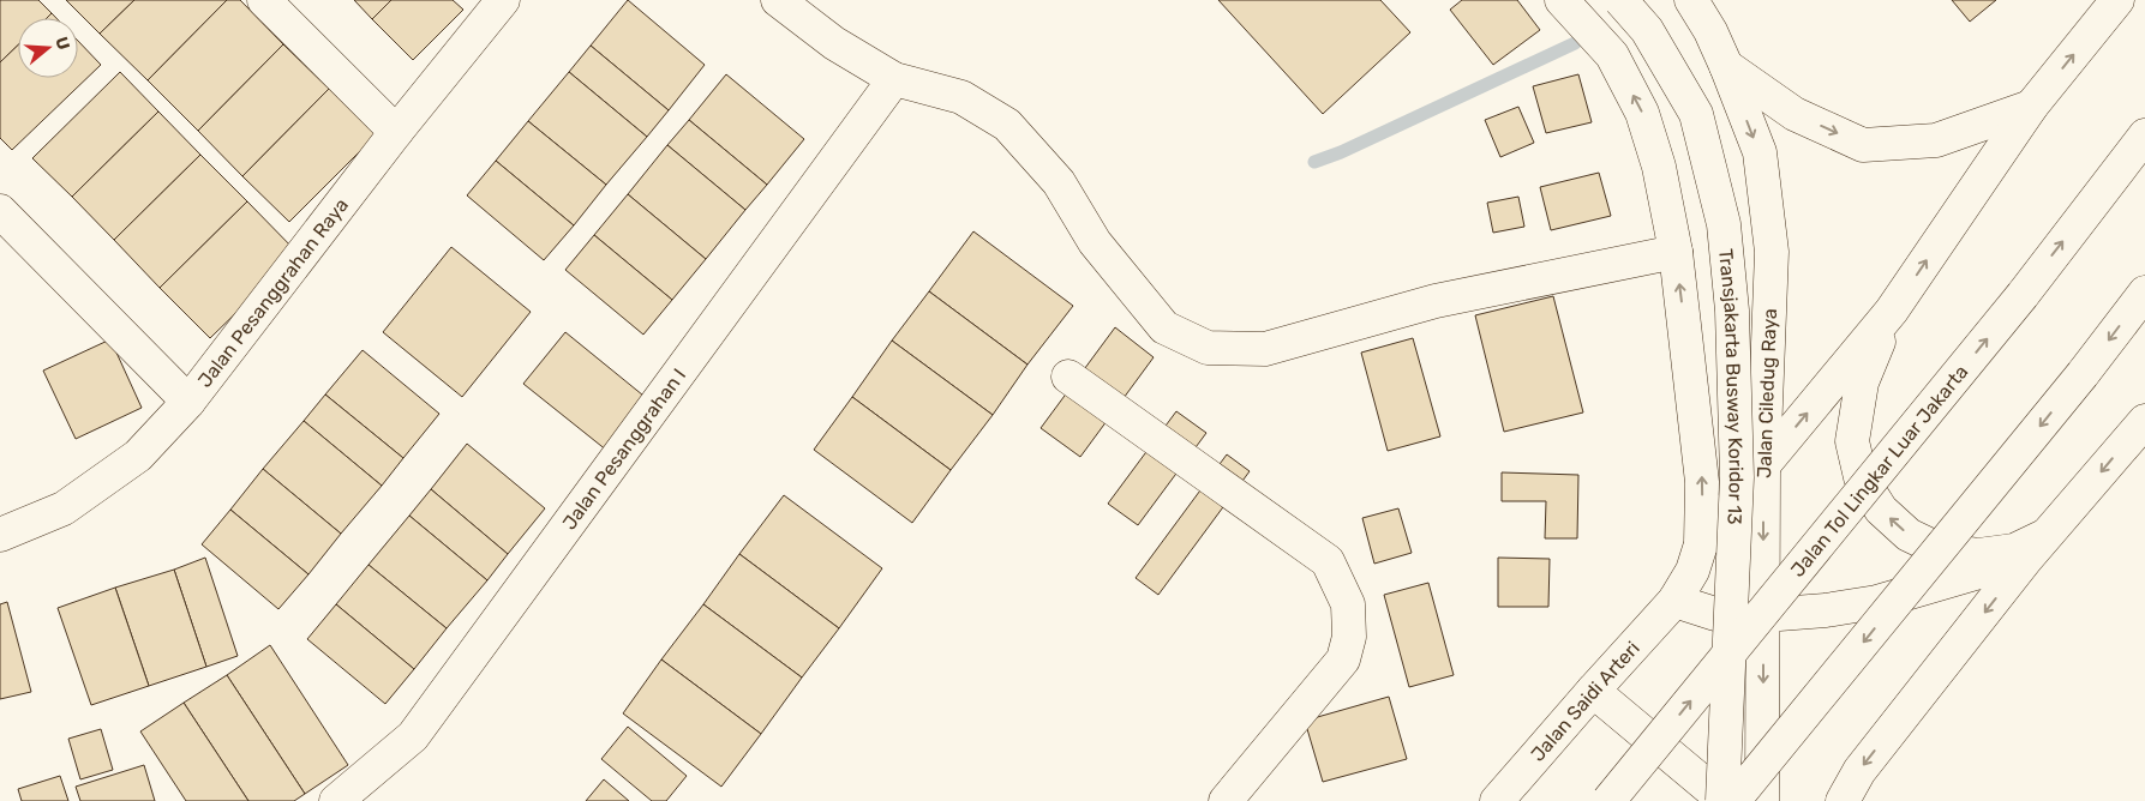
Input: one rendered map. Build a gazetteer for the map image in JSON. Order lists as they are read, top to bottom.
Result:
{
  "streets": {
    "main road": [
      "Jalan Pesanggrahan Raya",
      "Transjakarta Busway Koridor 13",
      "Jalan Ciledug Raya",
      "Jalan Pesanggrahan I",
      "Jalan Tol Lingkar Luar Jakarta",
      "Jalan Saidi Arteri"
    ]
  },
  "north": "right"
}
